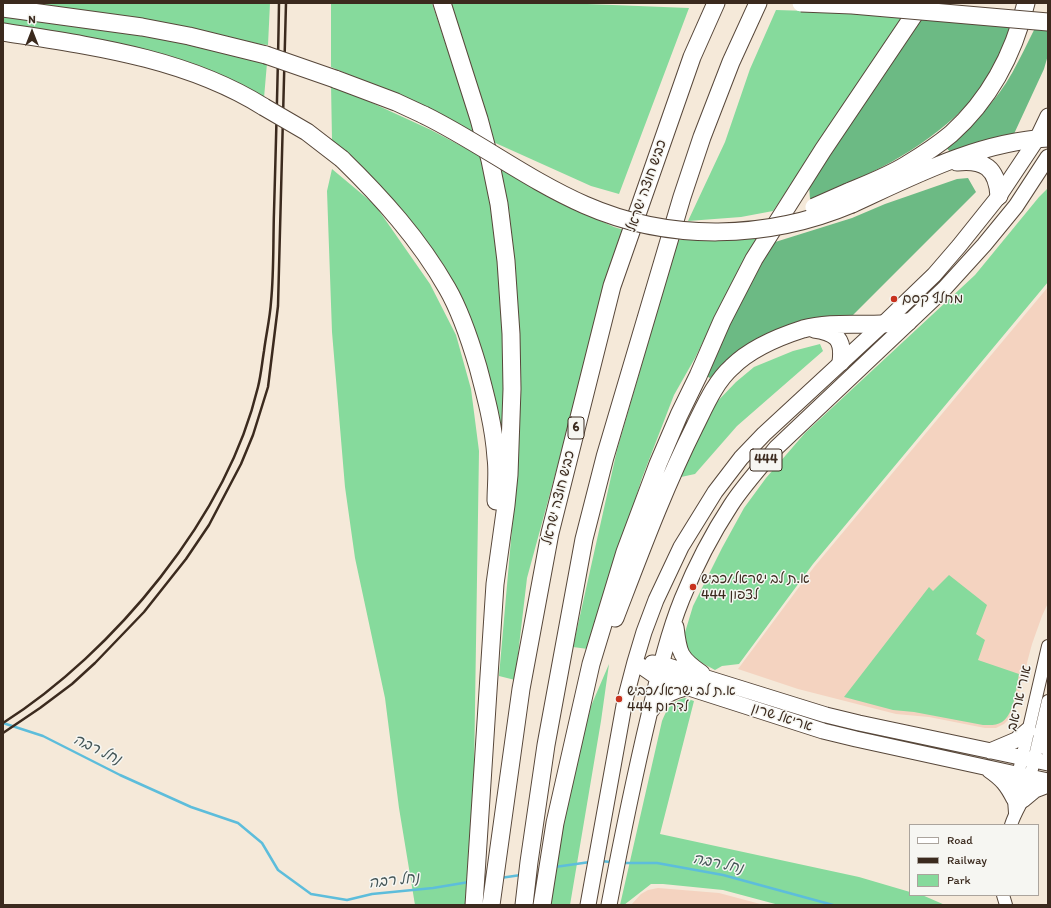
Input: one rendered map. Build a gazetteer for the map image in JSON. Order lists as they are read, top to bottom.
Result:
{
  "streets": {
    "highway": ["כביש חוצה ישראל", "6"],
    "main road": ["444", "אריאל שרון"],
    "street": ["אורי אריאב"]
  },
  "crossings": [
    ["444", "אריאל שרון"],
    ["אורי אריאב", "אריאל שרון"]
  ],
  "water": ["נחל רבה"],
  "places": ["מחלף קסם", "א.ת לב ישראל/כביש 444 לצפון", "א.ת לב ישראל/כביש 444 לדרום"],
  "legend": ["Road", "Railway", "Park"],
  "north": "top"
}
